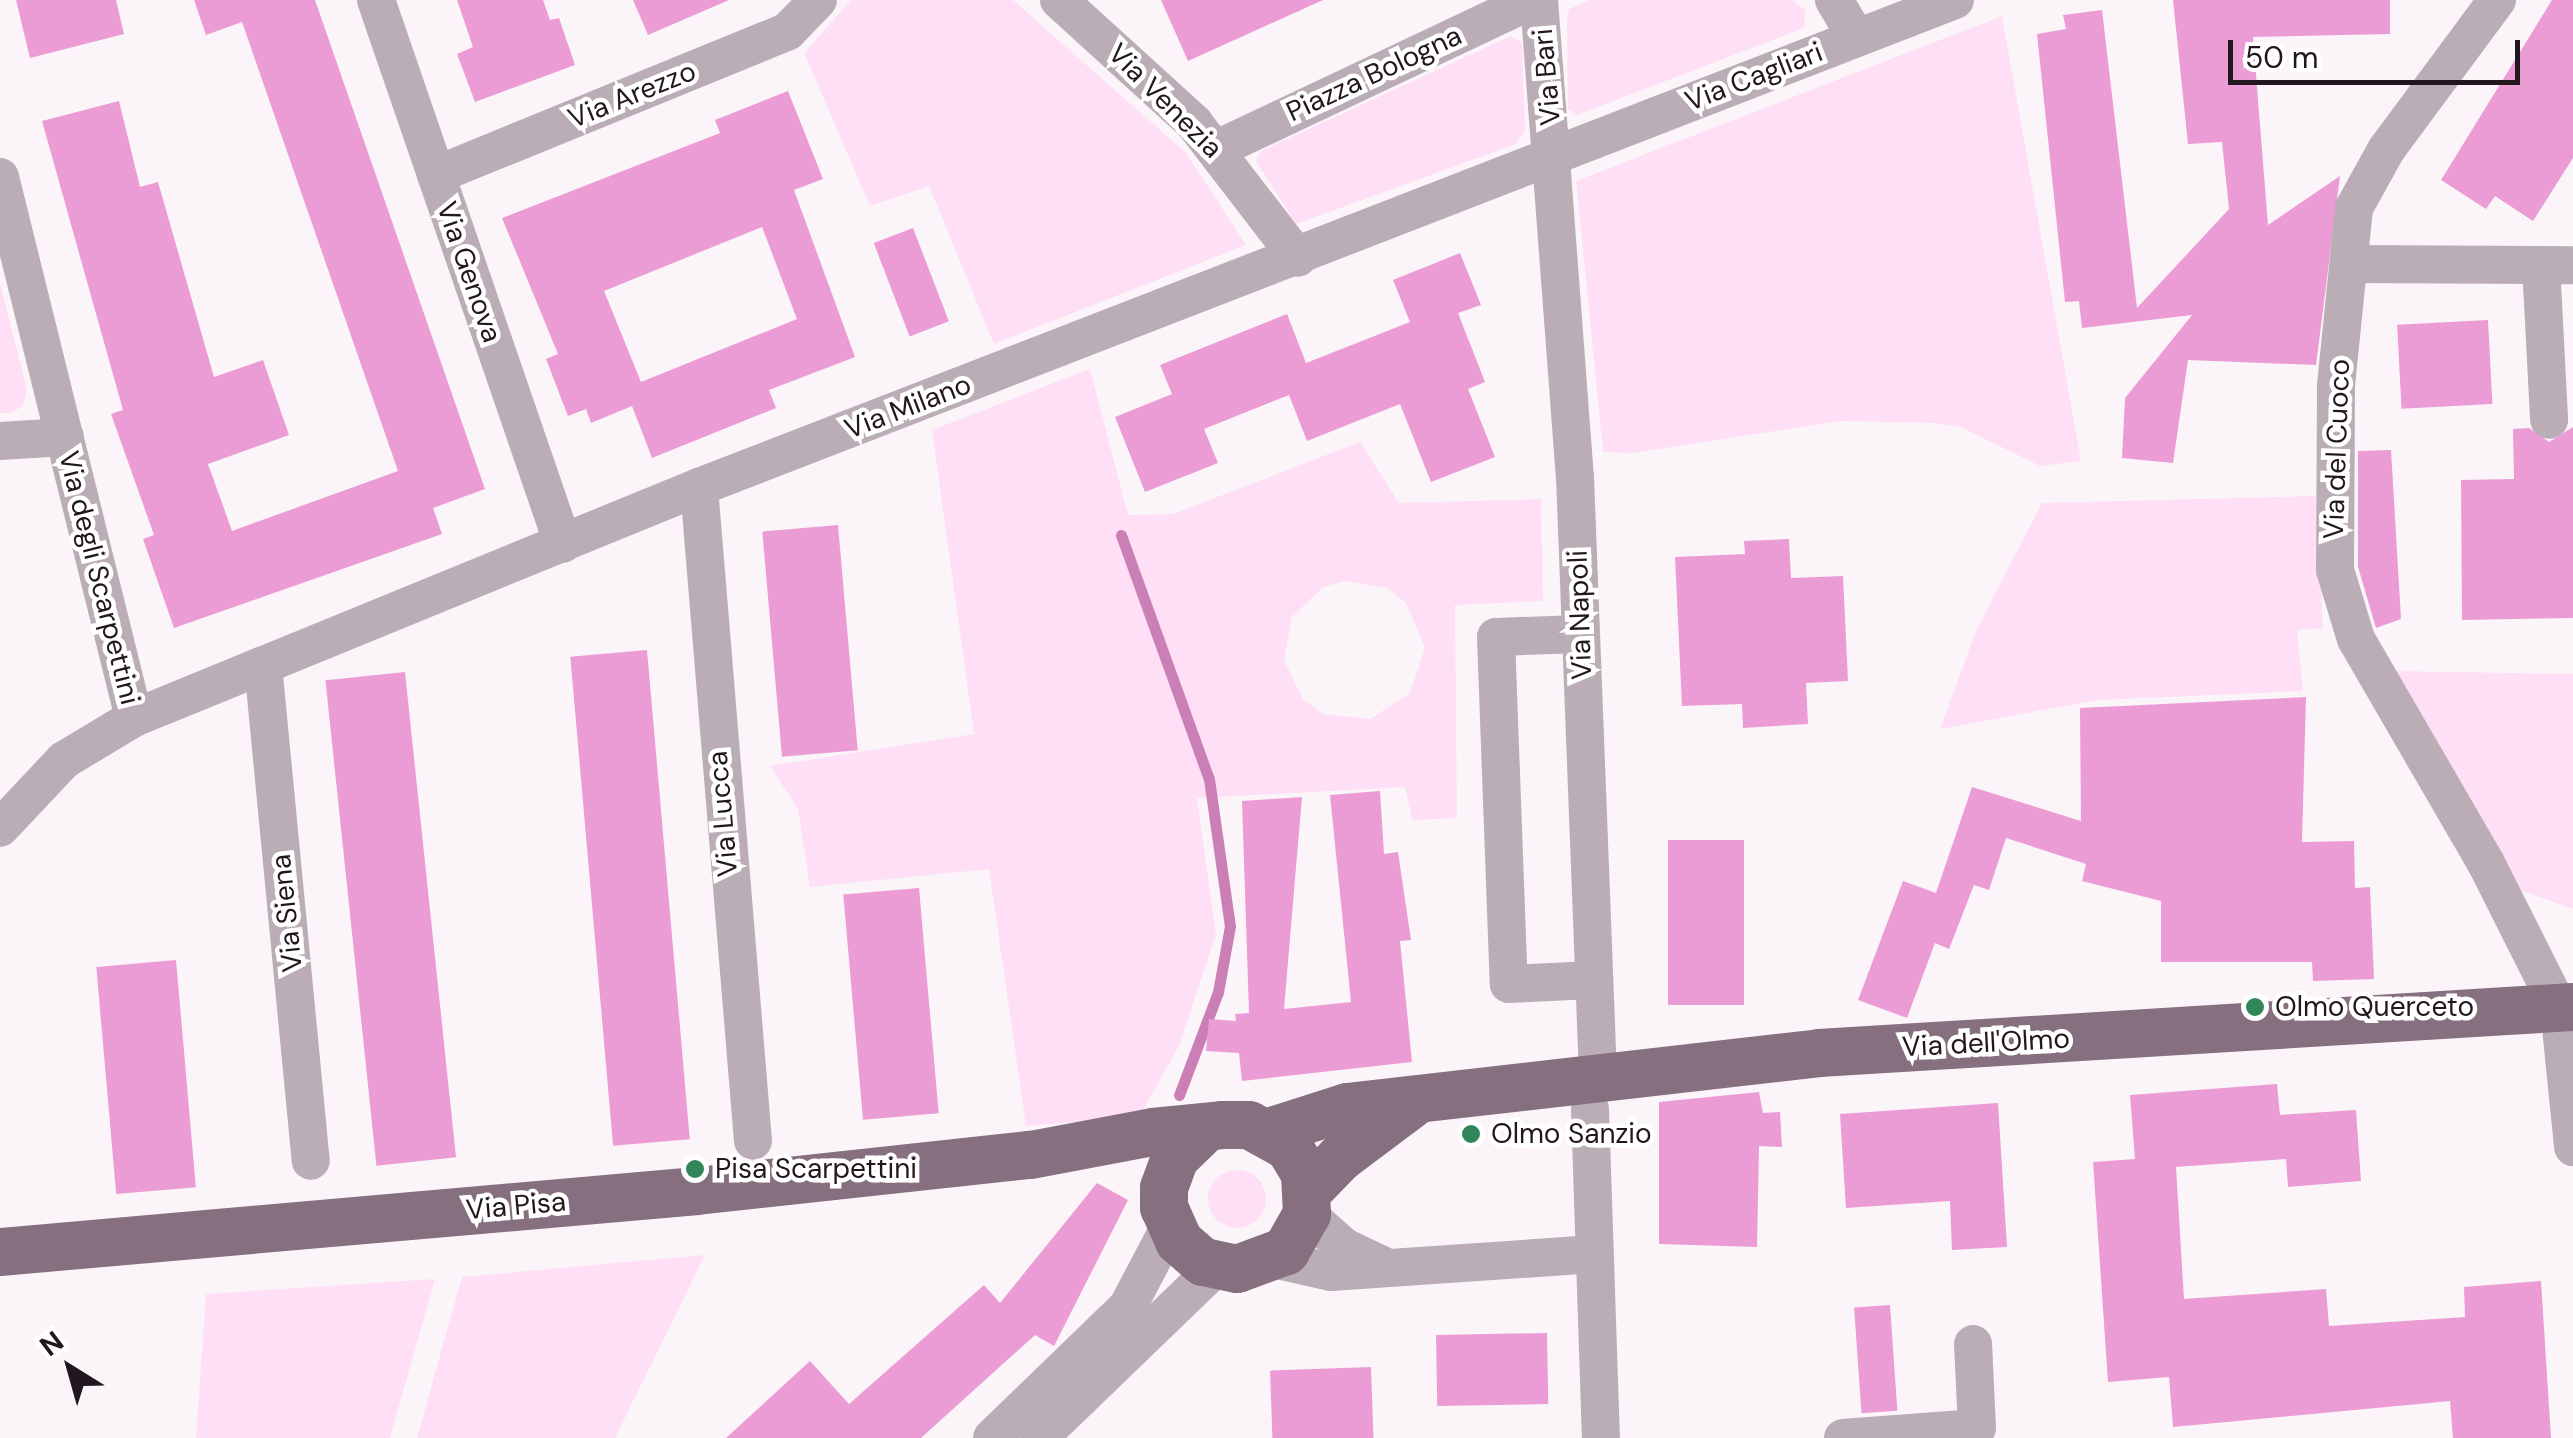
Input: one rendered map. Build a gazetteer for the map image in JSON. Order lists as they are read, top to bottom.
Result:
{
  "streets": {
    "main road": ["Via dell'Olmo", "Via Pisa"],
    "street": [
      "Piazza Bologna",
      "Via Bari",
      "Via Cagliari",
      "Via Arezzo",
      "Via Venezia",
      "Via Genova",
      "Via Milano",
      "Via del Cuoco",
      "Via degli Scarpettini",
      "Via Napoli",
      "Via Lucca",
      "Via Siena"
    ]
  },
  "crossings": [
    ["Piazza Bologna", "Via Bari"],
    ["Piazza Bologna", "Via Venezia"],
    ["Via Bari", "Via Cagliari"],
    ["Via Bari", "Via Milano"],
    ["Via Bari", "Via Napoli"],
    ["Via Cagliari", "Via Milano"],
    ["Via Cagliari", "Via Napoli"],
    ["Via Arezzo", "Via Genova"],
    ["Via Venezia", "Via Milano"],
    ["Via Genova", "Via Milano"],
    ["Via Milano", "Via degli Scarpettini"],
    ["Via Milano", "Via Napoli"],
    ["Via Milano", "Via Lucca"],
    ["Via Milano", "Via Siena"],
    ["Via del Cuoco", "Via dell'Olmo"],
    ["Via degli Scarpettini", "Via Siena"],
    ["Via Napoli", "Via dell'Olmo"],
    ["Via dell'Olmo", "Via Pisa"]
  ],
  "places": ["Olmo Querceto", "Olmo Sanzio", "Pisa Scarpettini"],
  "scale_bar": "50 m",
  "north": "top left"
}
